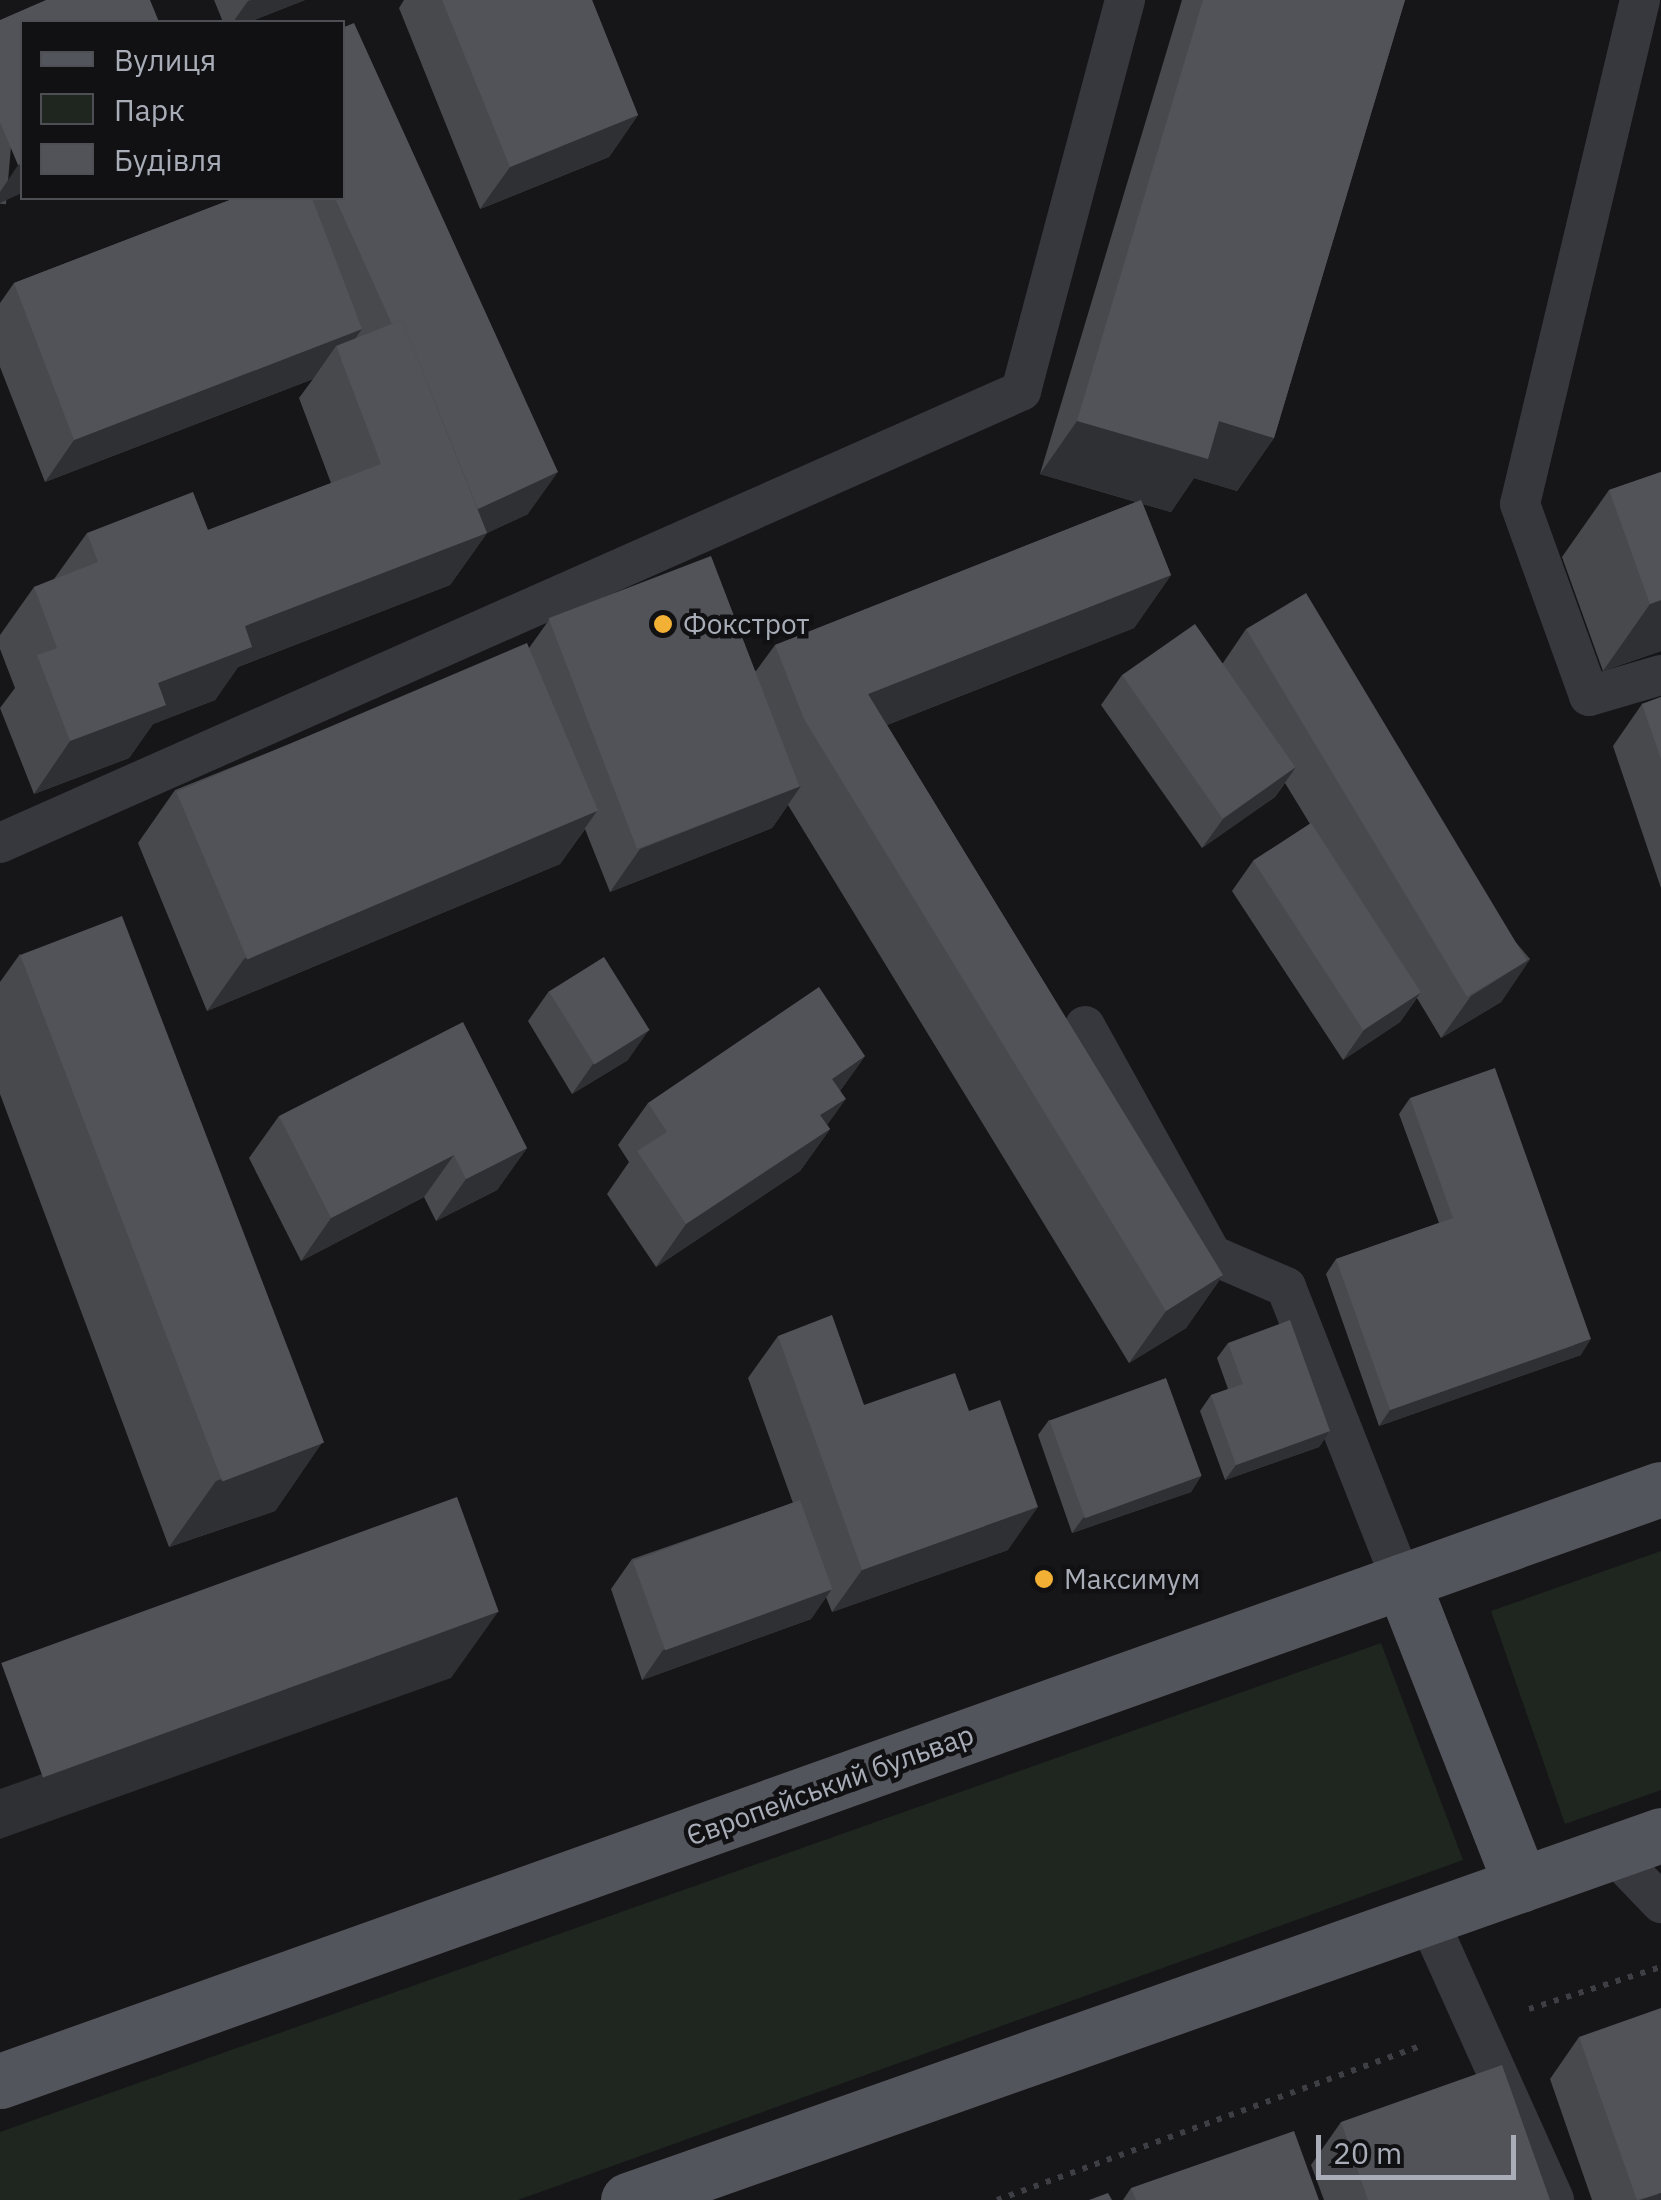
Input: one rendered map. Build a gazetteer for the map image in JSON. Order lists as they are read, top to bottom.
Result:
{
  "streets": {
    "main road": ["Європейський бульвар"]
  },
  "places": ["Фокстрот", "Максимум"],
  "legend": ["Вулиця", "Парк", "Будівля"],
  "scale_bar": "20 m"
}
